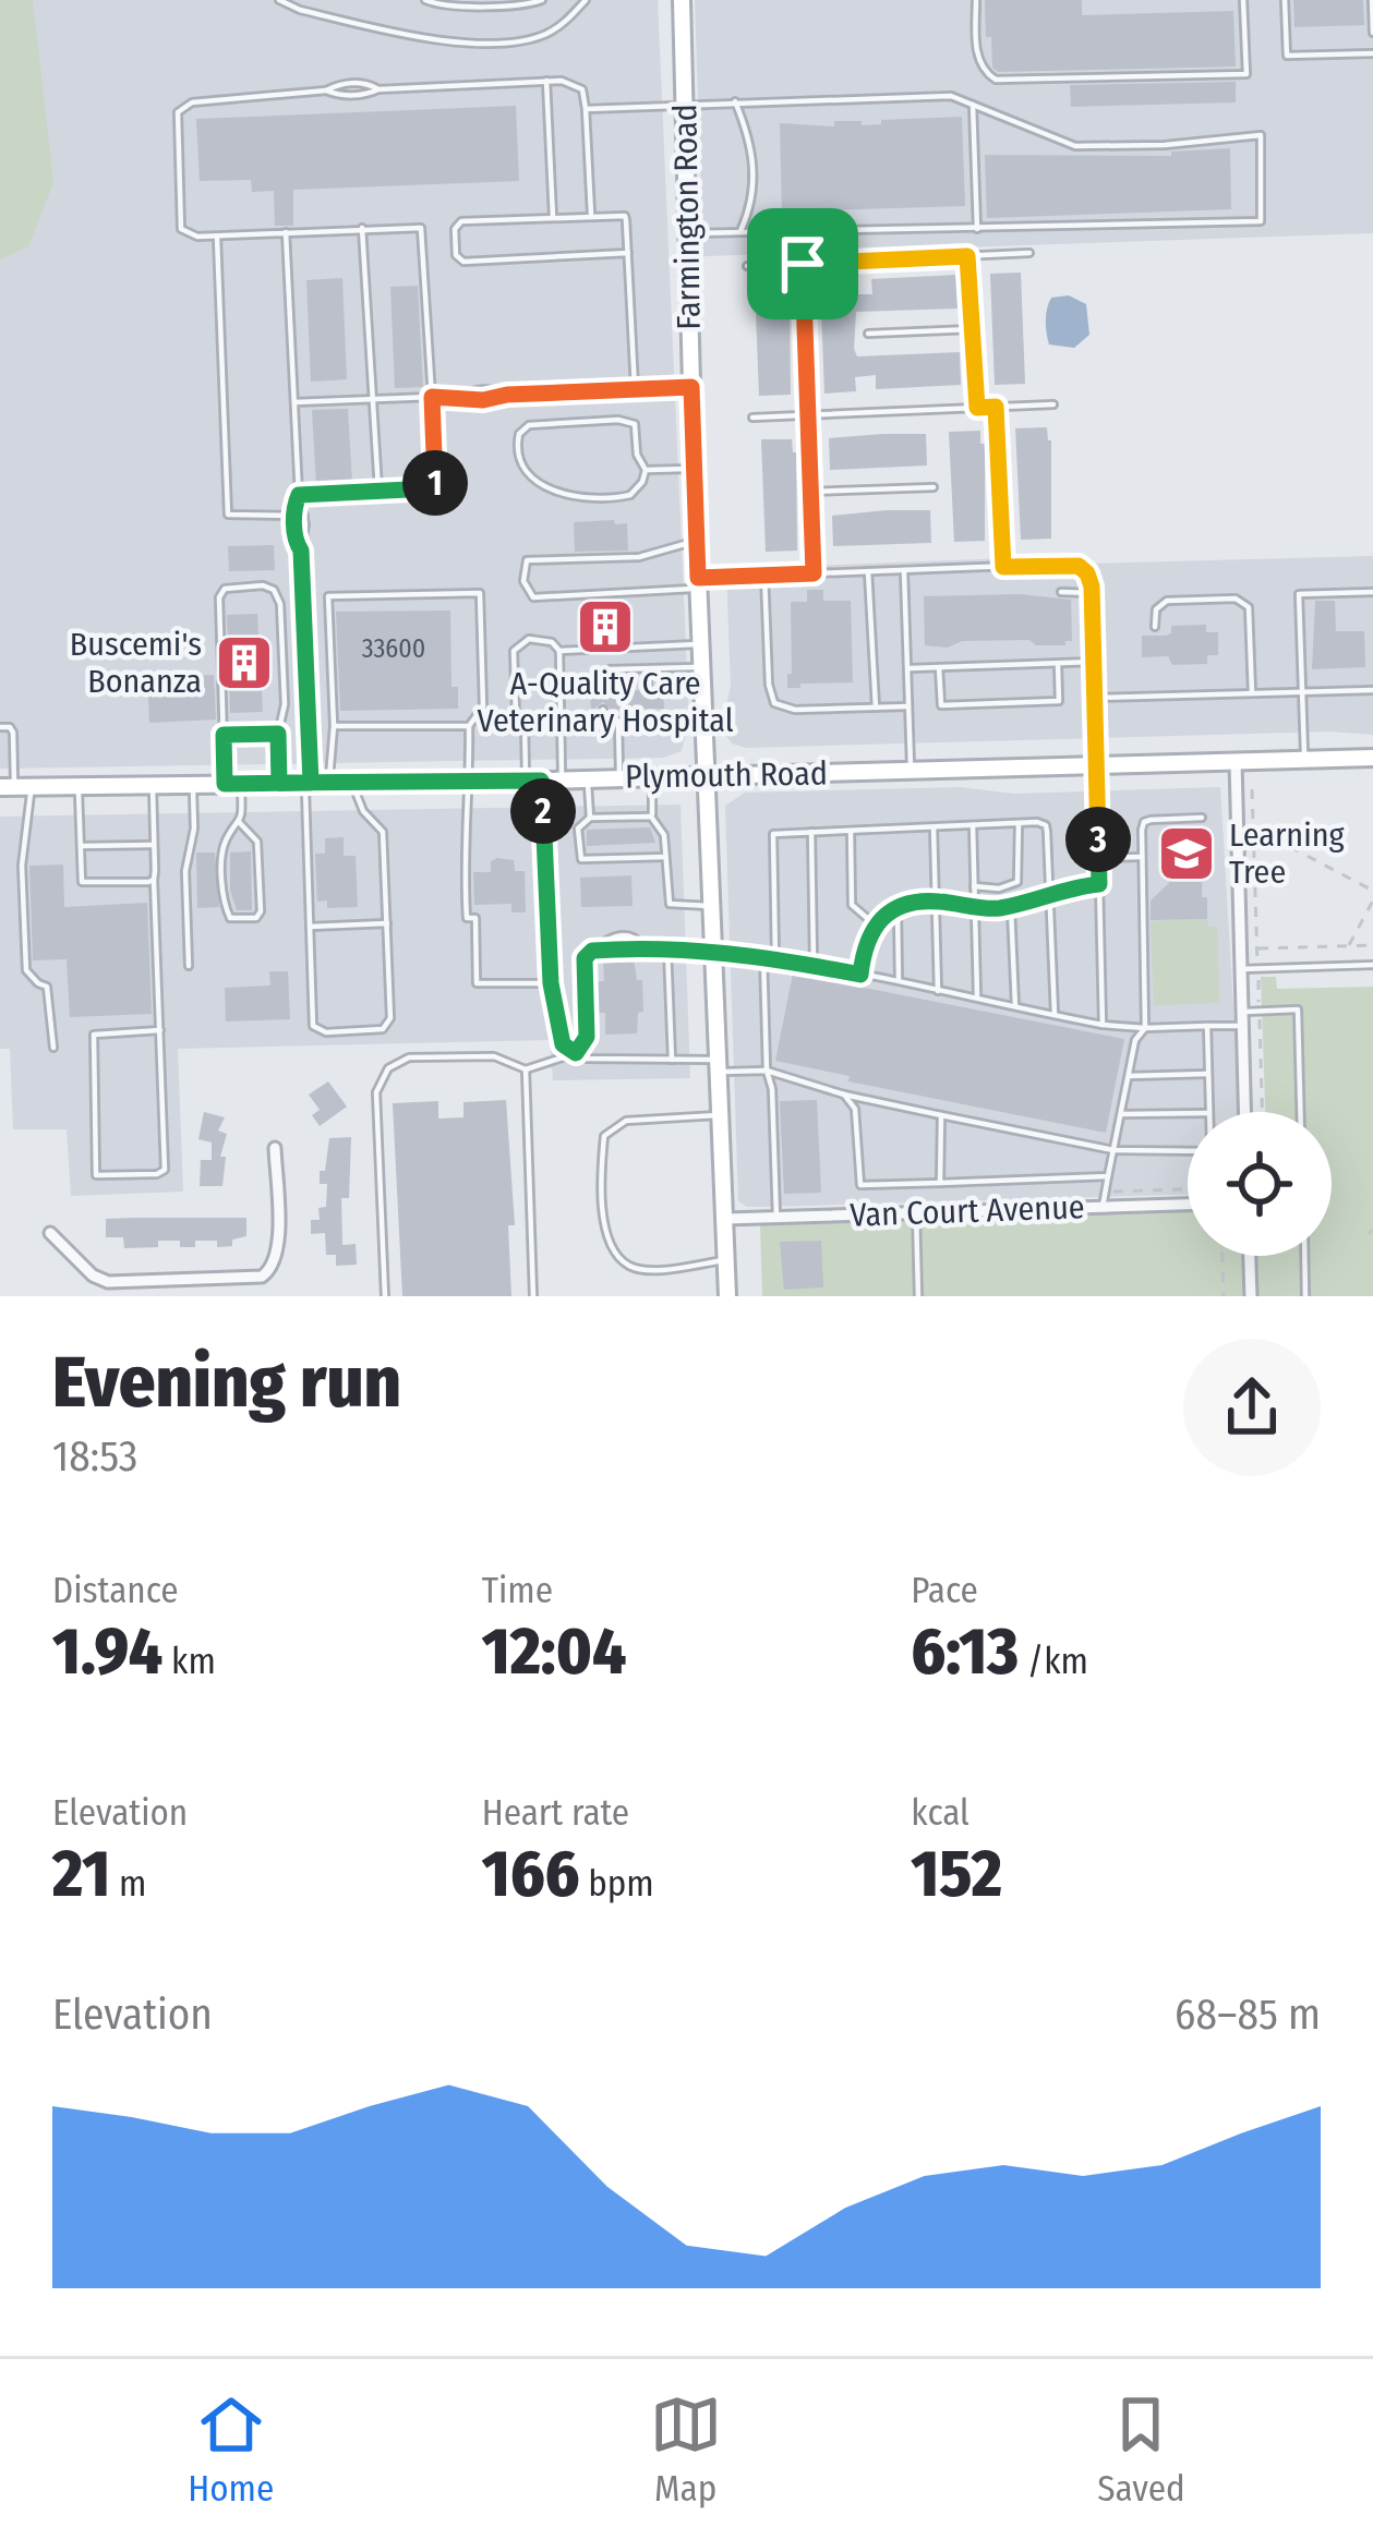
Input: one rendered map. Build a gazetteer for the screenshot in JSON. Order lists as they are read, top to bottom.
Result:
{
  "streets": {
    "main road": ["Farmington Road", "Plymouth Road"],
    "street": ["Van Court Avenue"]
  },
  "crossings": [
    ["Farmington Road", "Plymouth Road"],
    ["Farmington Road", "Van Court Avenue"]
  ],
  "places": {
    "building": ["A-Quality Care Veterinary Hospital", "Buscemi's Bonanza"],
    "school or university": ["Learning Tree"]
  },
  "house_numbers": ["33600"],
  "page": {
    "pins": ["1", "2", "3"],
    "heading": ["Evening run", "18:53"],
    "stats": [
      ["Distance", "1.94 km"],
      ["Time", "12:04"],
      ["Pace", "6:13 /km"],
      ["Elevation", "21 m"],
      ["Heart rate", "166 bpm"],
      ["kcal", "152"]
    ],
    "chart": ["Elevation", "68–85 m"],
    "tabs": ["Home", "Map", "Saved"]
  }
}
